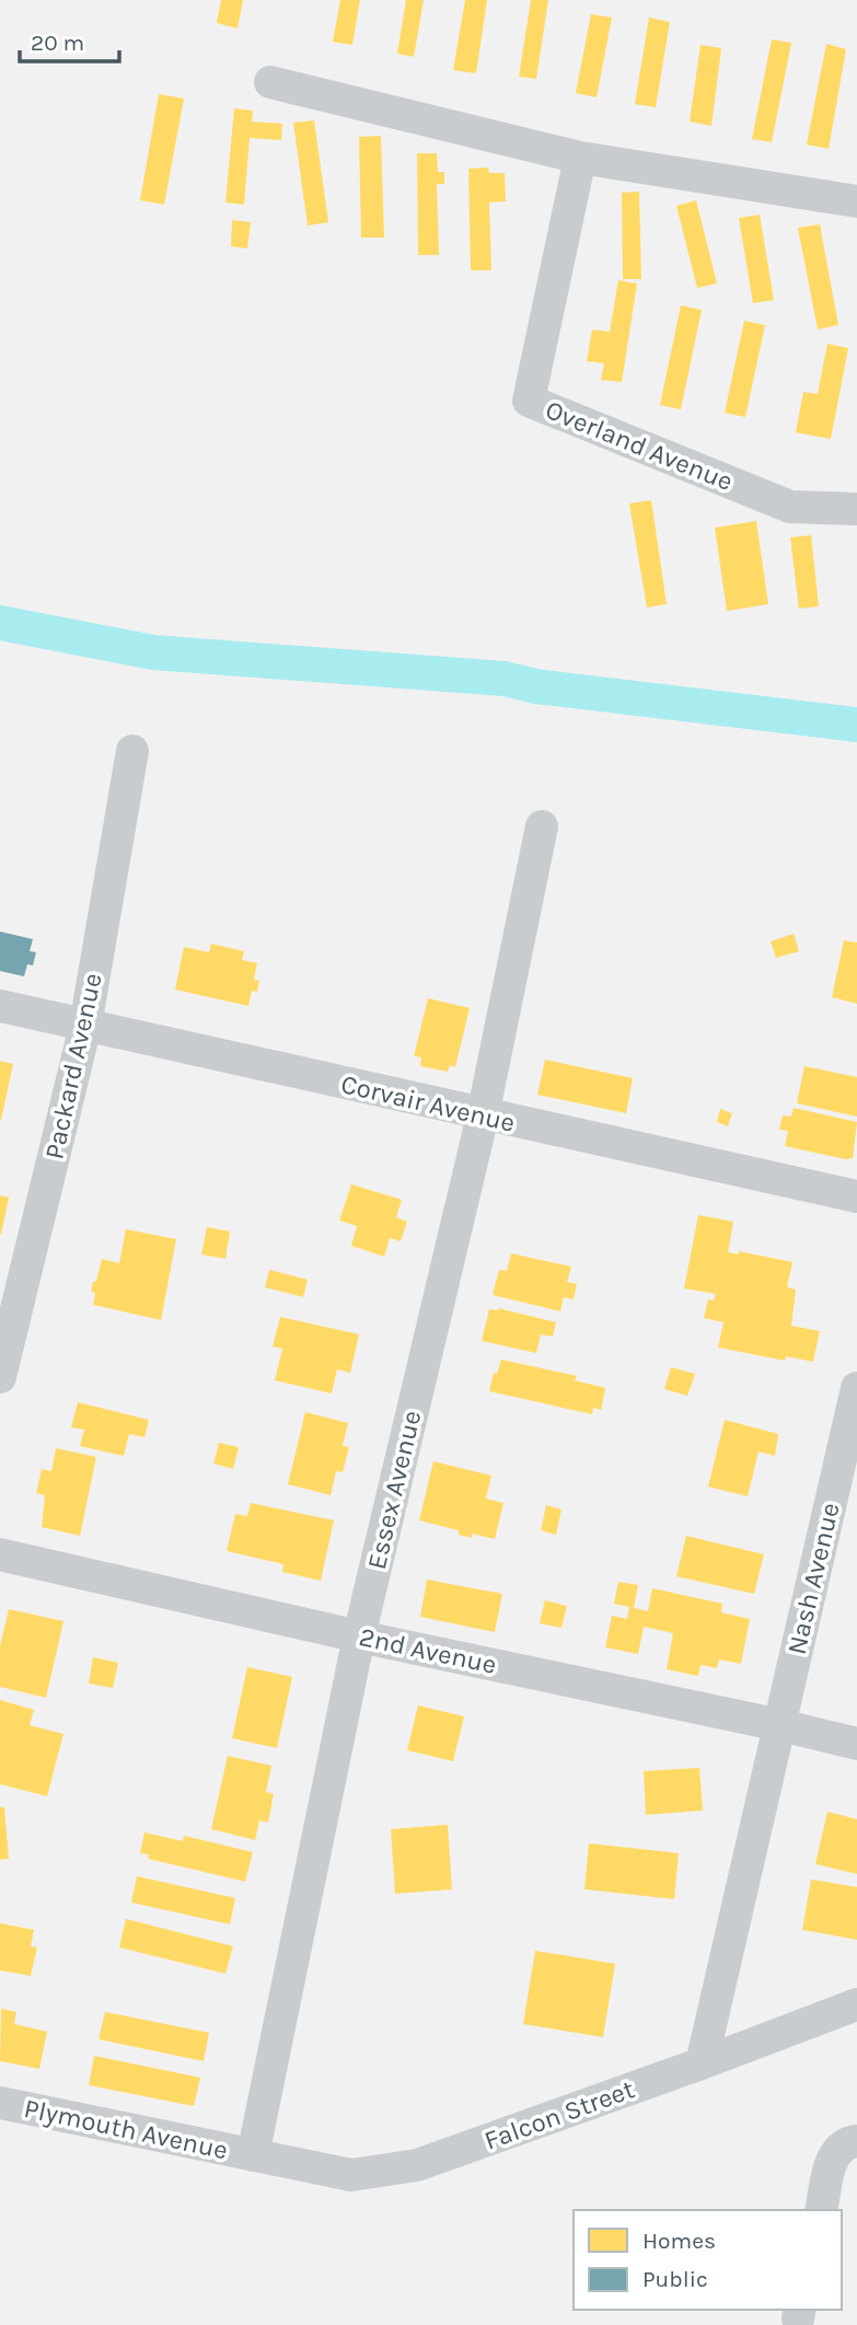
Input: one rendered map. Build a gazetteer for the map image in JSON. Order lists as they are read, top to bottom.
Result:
{
  "streets": {
    "street": [
      "Overland Avenue",
      "Packard Avenue",
      "Corvair Avenue",
      "Essex Avenue",
      "Nash Avenue",
      "2nd Avenue",
      "Falcon Street",
      "Plymouth Avenue"
    ]
  },
  "crossings": [
    ["Packard Avenue", "Corvair Avenue"],
    ["Corvair Avenue", "Essex Avenue"],
    ["Essex Avenue", "2nd Avenue"],
    ["Essex Avenue", "Falcon Street"],
    ["Essex Avenue", "Plymouth Avenue"],
    ["Nash Avenue", "2nd Avenue"],
    ["Nash Avenue", "Falcon Street"],
    ["Falcon Street", "Plymouth Avenue"]
  ],
  "legend": ["Homes", "Public"],
  "scale_bar": "20 m"
}
